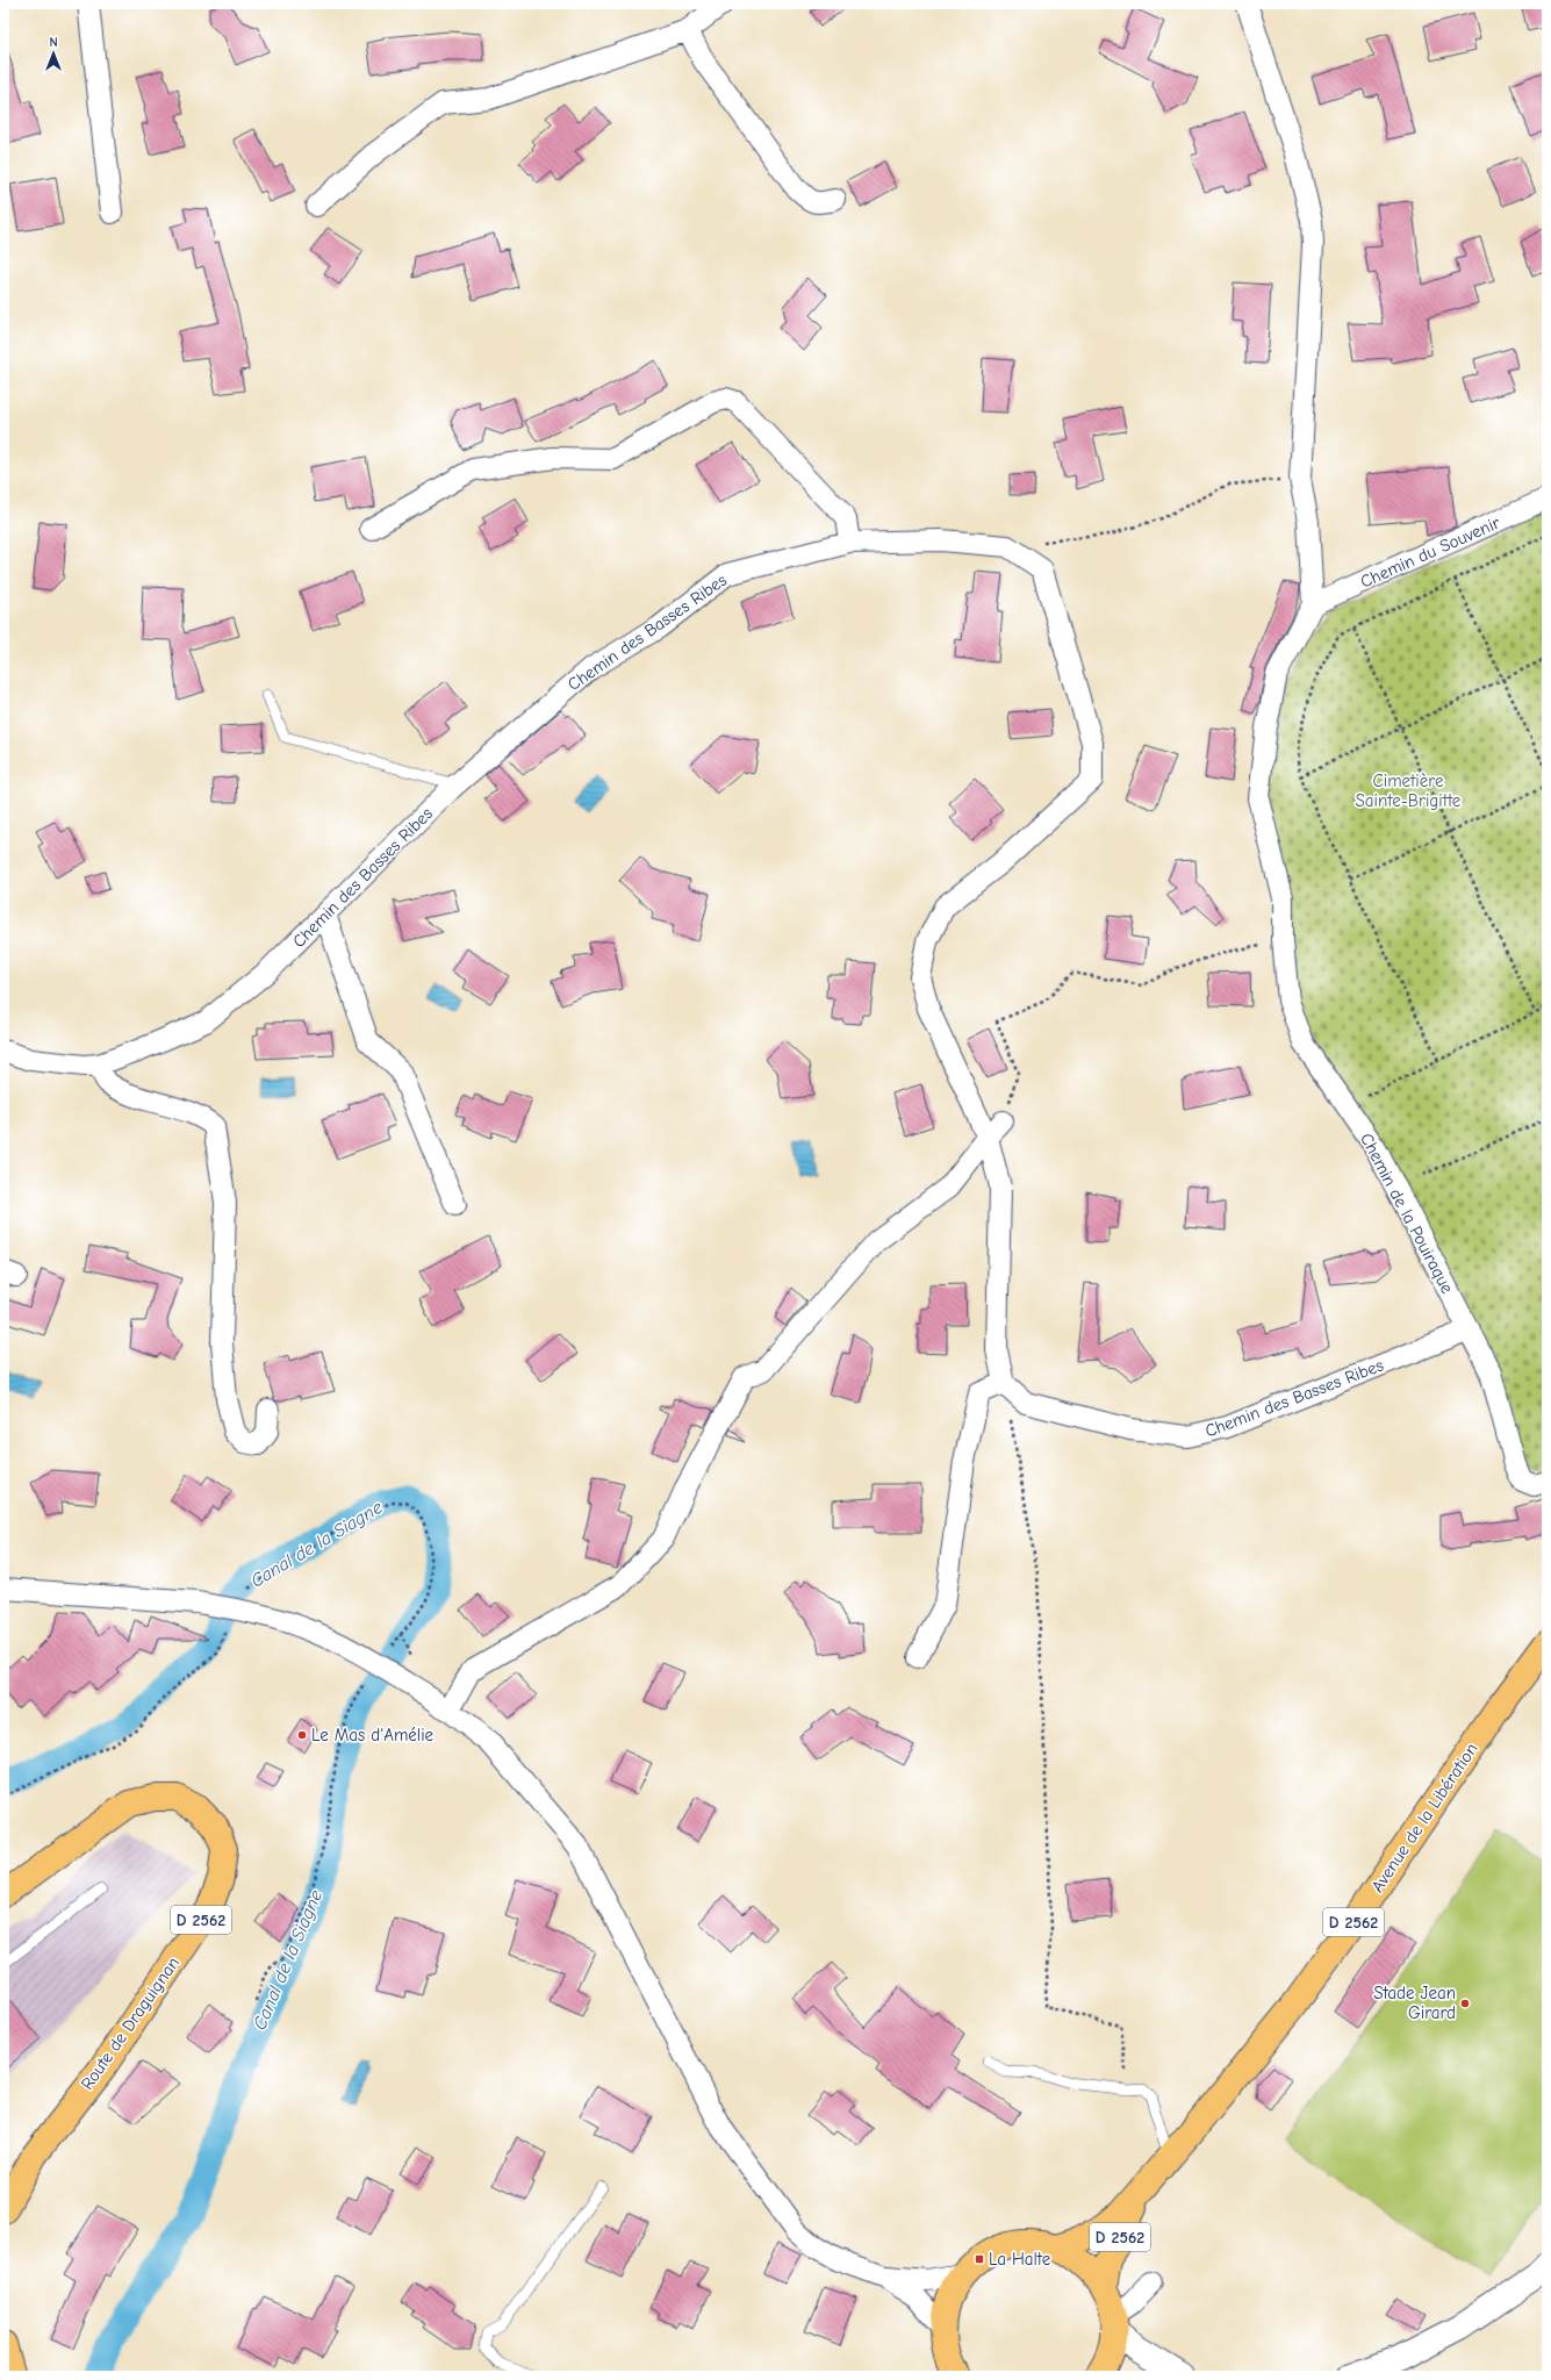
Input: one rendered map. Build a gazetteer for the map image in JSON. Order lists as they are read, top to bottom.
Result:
{
  "streets": {
    "main road": ["Avenue de la Libération", "D 2562", "Route de Draguignan"],
    "street": ["Chemin du Souvenir", "Chemin des Basses Ribes", "Chemin de la Pouiraque"]
  },
  "crossings": [
    ["Chemin du Souvenir", "Chemin de la Pouiraque"],
    ["Chemin des Basses Ribes", "Chemin de la Pouiraque"]
  ],
  "water": ["Canal de la Siagne"],
  "parks": ["Cimetière Sainte-Brigitte"],
  "places": {
    "other": ["Le Mas d'Amélie", "Stade Jean Girard"],
    "transit": ["La Halte"]
  },
  "north": "top"
}
